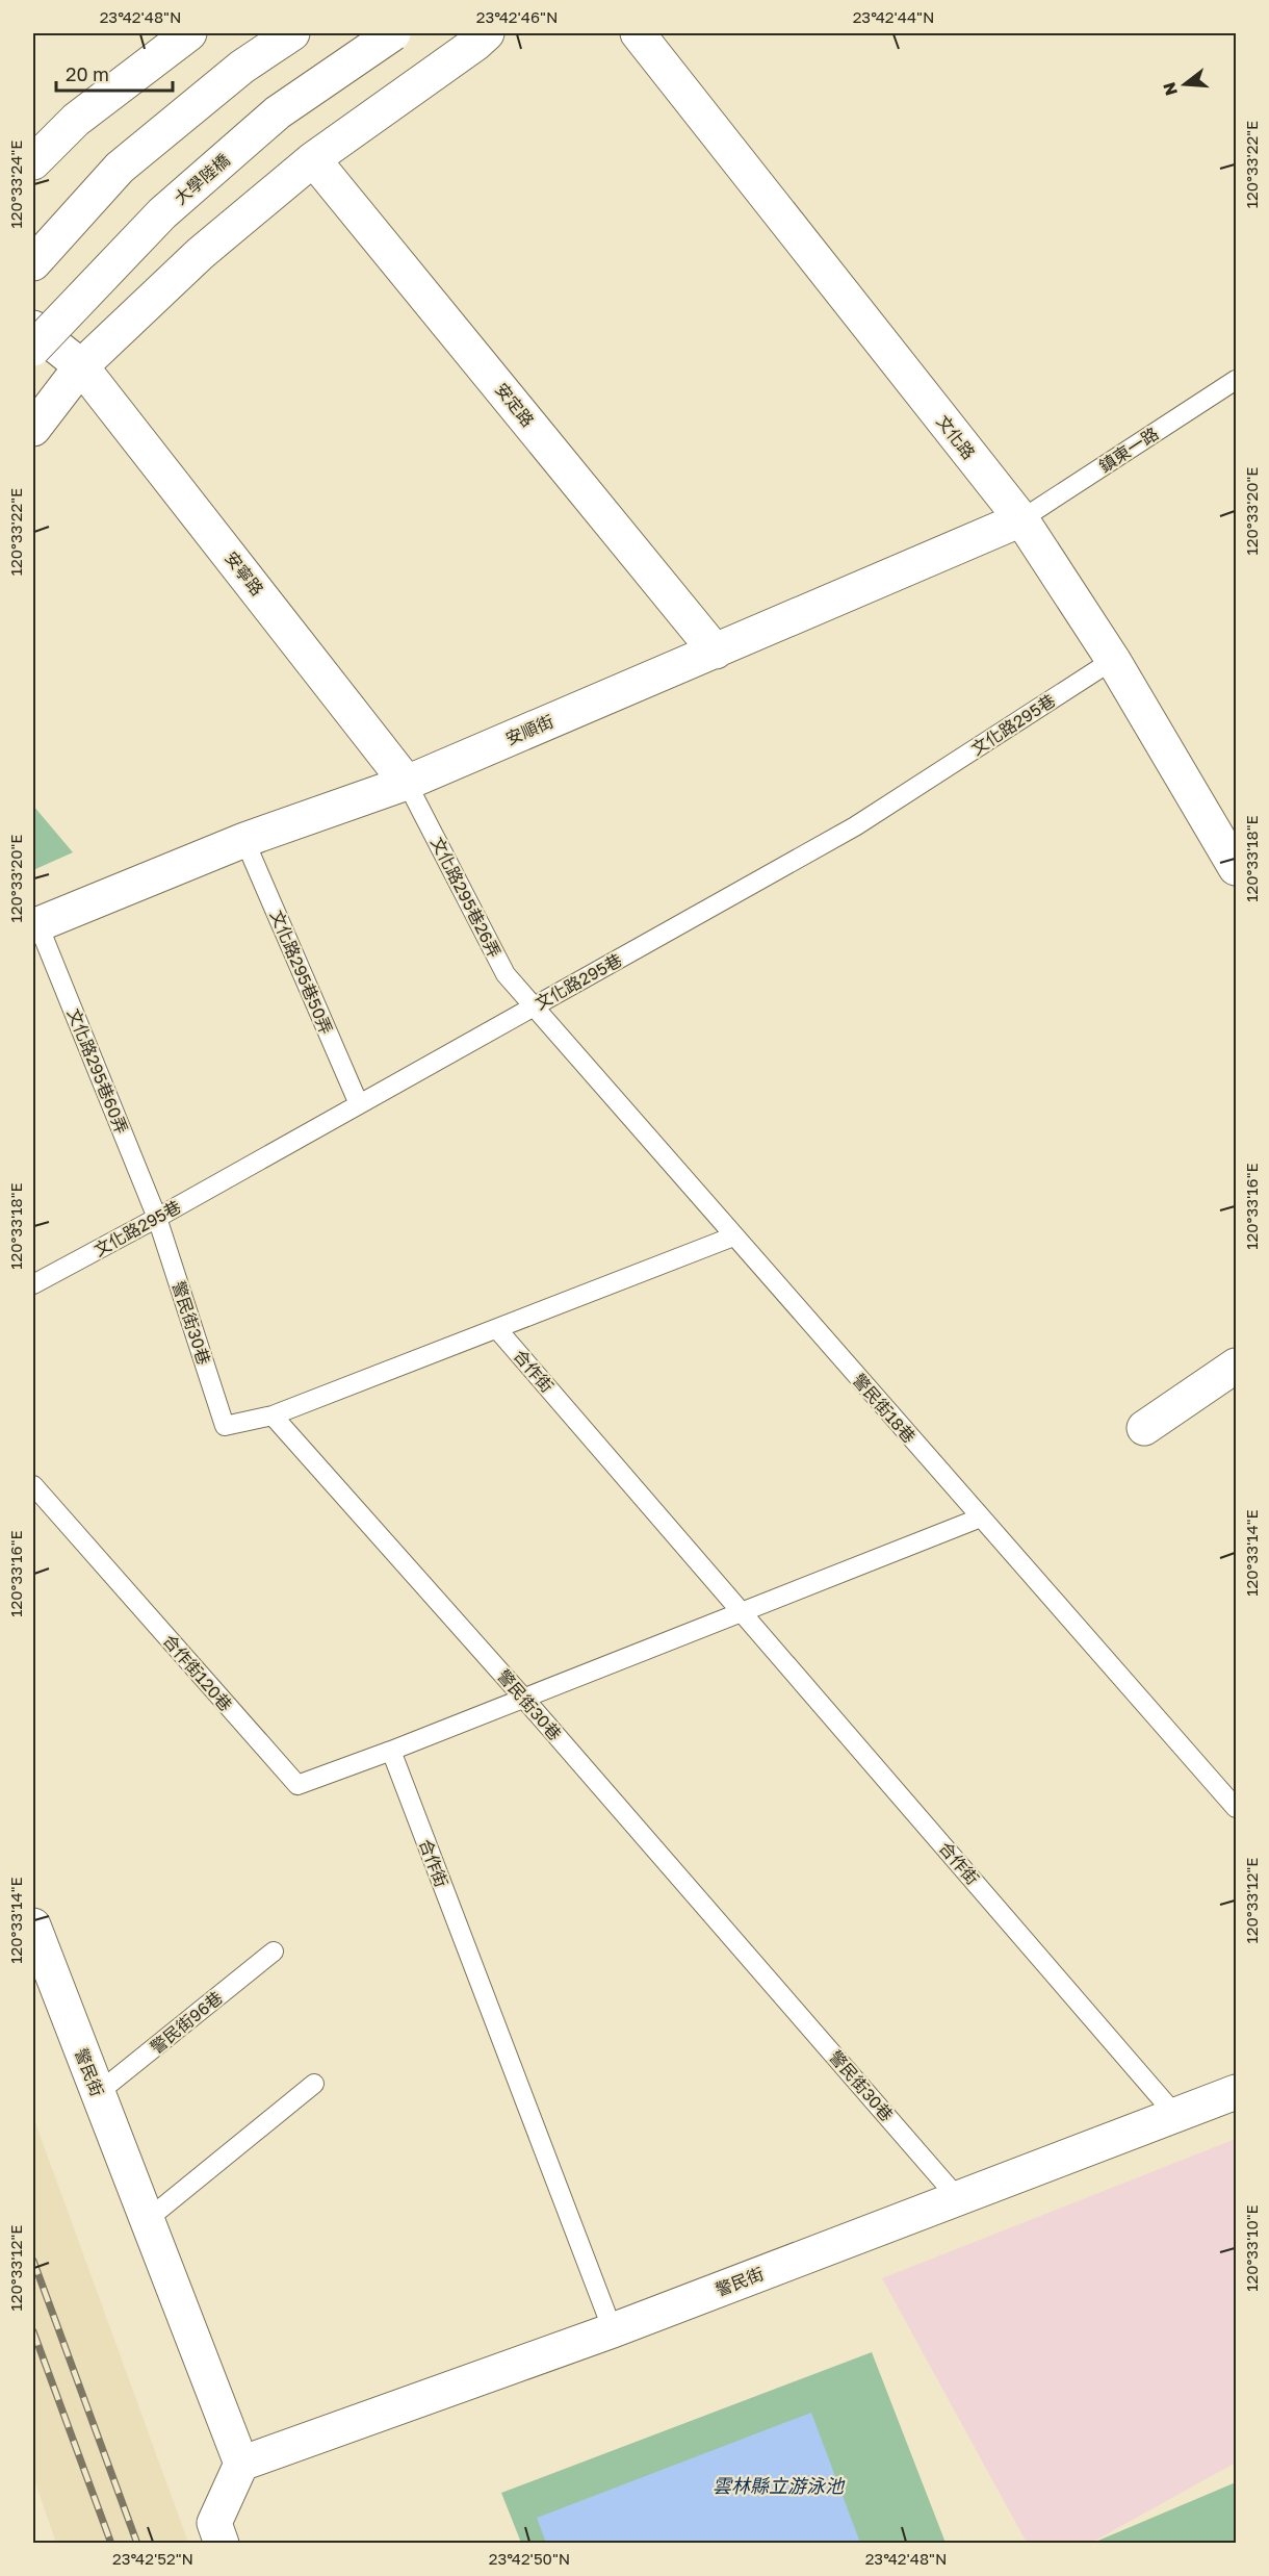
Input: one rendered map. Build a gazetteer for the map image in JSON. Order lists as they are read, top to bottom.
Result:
{
  "streets": {
    "street": [
      "大學陸橋",
      "安定路",
      "文化路",
      "安寧路",
      "安順街",
      "警民街"
    ],
    "lane": [
      "鎮東一路",
      "文化路295巷",
      "文化路295巷26弄",
      "文化路295巷50弄",
      "文化路295巷60弄",
      "警民街30巷",
      "合作街",
      "警民街18巷",
      "合作街120巷",
      "警民街96巷"
    ]
  },
  "crossings": [
    ["安定路", "安順街"],
    ["文化路", "鎮東一路"],
    ["文化路", "文化路295巷"],
    ["文化路", "安順街"],
    ["鎮東一路", "安順街"],
    ["安寧路", "安順街"],
    ["安寧路", "文化路295巷26弄"],
    ["文化路295巷", "文化路295巷26弄"],
    ["文化路295巷", "文化路295巷50弄"],
    ["文化路295巷", "文化路295巷60弄"],
    ["文化路295巷", "警民街30巷"],
    ["文化路295巷", "警民街18巷"],
    ["安順街", "文化路295巷26弄"],
    ["安順街", "文化路295巷50弄"],
    ["安順街", "文化路295巷60弄"],
    ["文化路295巷26弄", "警民街18巷"],
    ["文化路295巷60弄", "警民街30巷"],
    ["警民街30巷", "警民街"],
    ["合作街", "合作街120巷"],
    ["合作街", "警民街"],
    ["警民街96巷", "警民街"]
  ],
  "water": ["雲林縣立游泳池"],
  "scale_bar": "20 m",
  "north": "left",
  "coordinates": [
    "23°42'48\"N",
    "23°42'46\"N",
    "23°42'44\"N",
    "120°33'22\"E",
    "120°33'24\"E",
    "120°33'20\"E",
    "120°33'18\"E",
    "120°33'16\"E",
    "120°33'14\"E",
    "120°33'12\"E",
    "120°33'10\"E",
    "23°42'52\"N",
    "23°42'50\"N"
  ]
}
